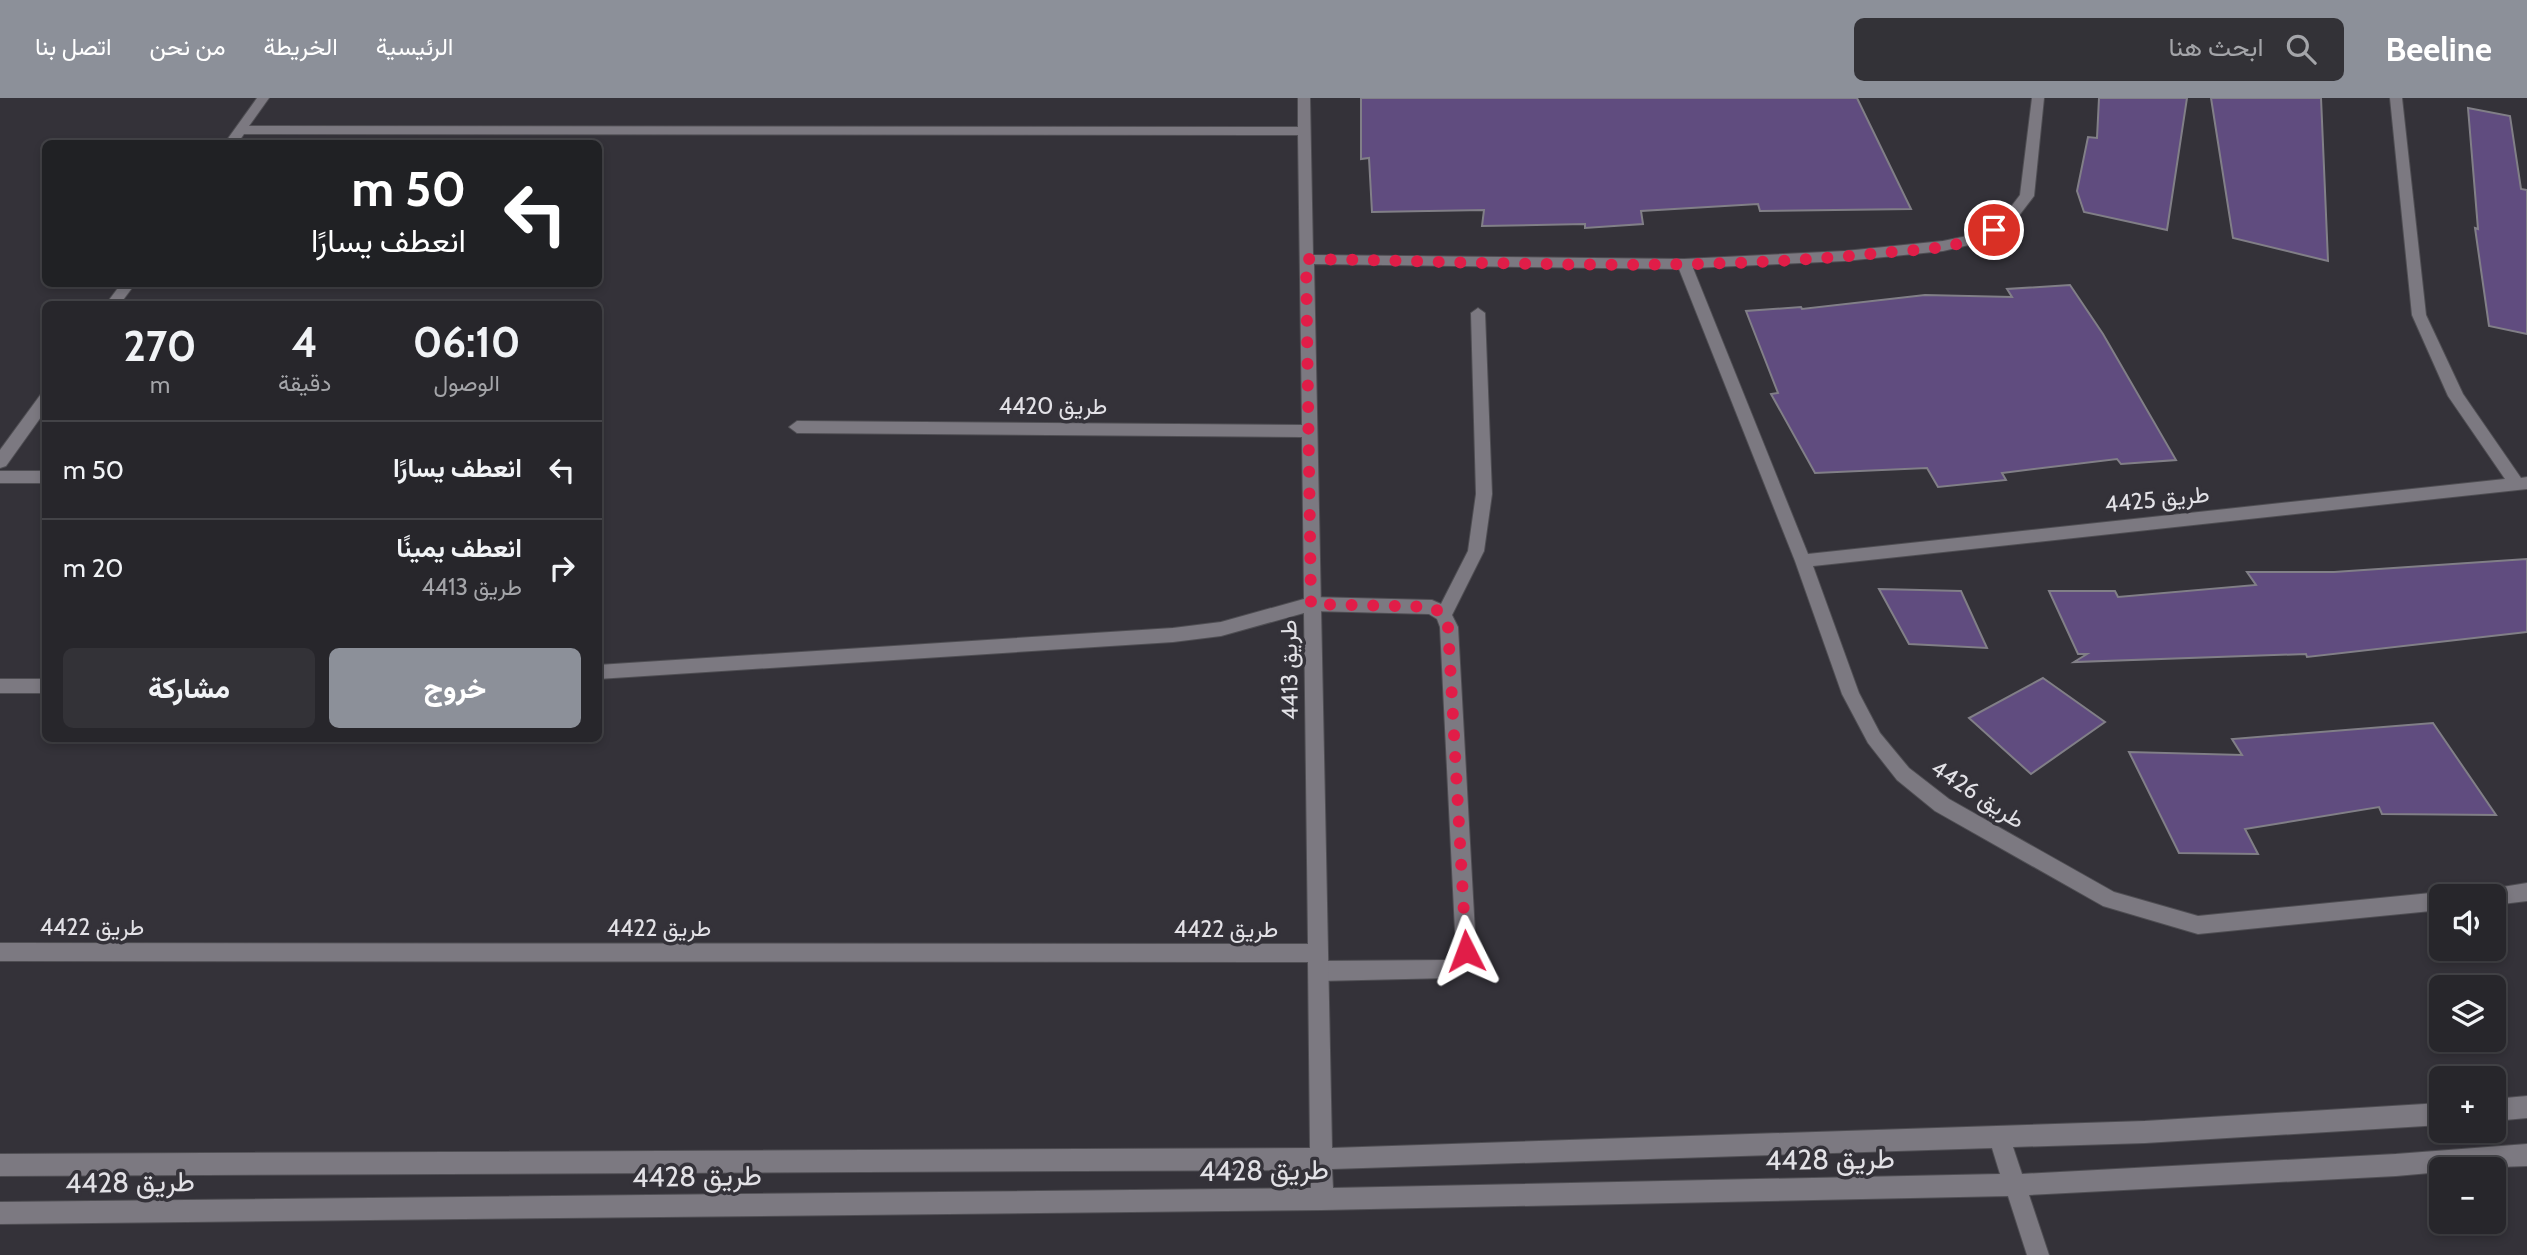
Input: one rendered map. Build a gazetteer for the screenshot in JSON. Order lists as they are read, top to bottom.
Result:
{
  "streets": {
    "street": [
      "طريق 4420",
      "طريق 4425",
      "طريق 4413",
      "طريق 4426",
      "طريق 4422",
      "طريق 4428"
    ]
  },
  "crossings": [
    ["طريق 4420", "طريق 4413"],
    ["طريق 4425", "طريق 4426"],
    ["طريق 4413", "طريق 4422"],
    ["طريق 4413", "طريق 4428"]
  ],
  "page": {
    "header": "Beeline",
    "search": "ابحث هنا",
    "nav": [
      "الرئيسية",
      "الخريطة",
      "من نحن",
      "اتصل بنا"
    ],
    "turn": ["50 m", "انعطف يسارًا"],
    "eta": [
      "06:10",
      "الوصول",
      "4",
      "دقيقة",
      "270",
      "m"
    ],
    "list": [
      {
        "name": "انعطف يسارًا",
        "value": "50 m"
      },
      {
        "name": "انعطف يمينًا",
        "note": "طريق 4413",
        "value": "20 m"
      }
    ],
    "buttons": ["خروج", "مشاركة"],
    "map_buttons": ["+", "−"]
  }
}
